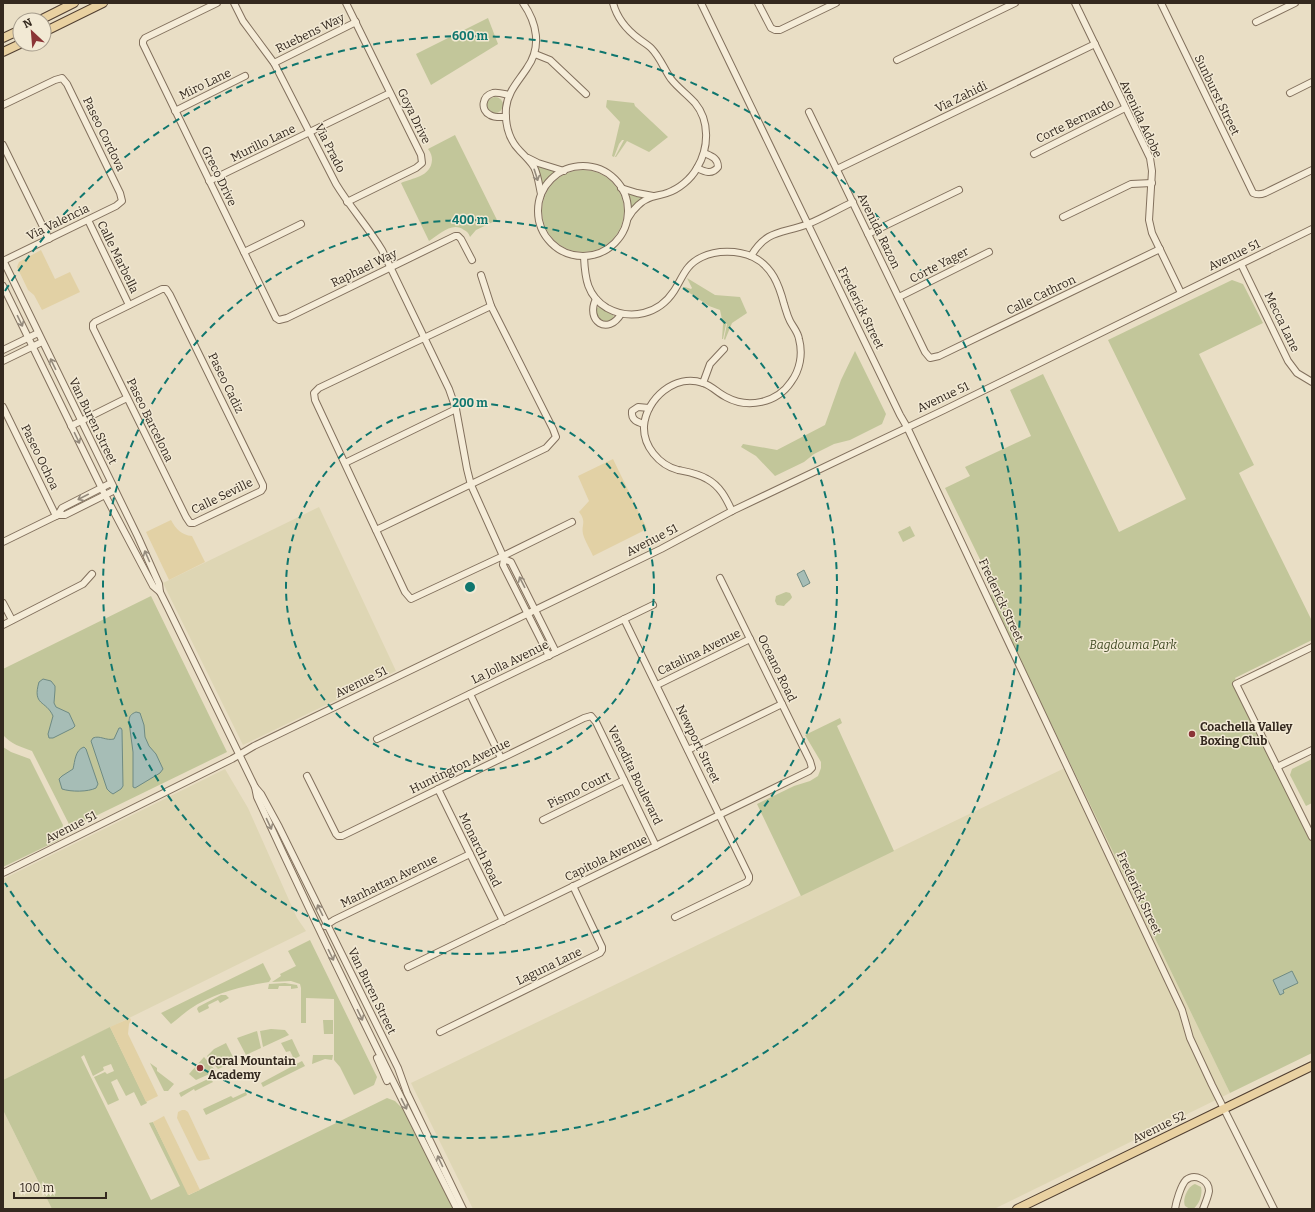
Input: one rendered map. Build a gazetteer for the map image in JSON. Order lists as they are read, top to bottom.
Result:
{
  "streets": {
    "main road": ["Avenue 52"],
    "street": [
      "Ruebens Way",
      "Miro Lane",
      "Sunburst Street",
      "Via Zahidi",
      "Goya Drive",
      "Avenida Adobe",
      "Corte Bernardo",
      "Paseo Cordova",
      "Murillo Lane",
      "Via Prado",
      "Greco Drive",
      "Via Valencia",
      "Avenida Razon",
      "Avenue 51",
      "Calle Marbella",
      "Corte Yager",
      "Raphael Way",
      "Calle Cathron",
      "Frederick Street",
      "Mecca Lane",
      "Paseo Cadiz",
      "Paseo Barcelona",
      "Van Buren Street",
      "Paseo Ochoa",
      "Calle Seville",
      "Catalina Avenue",
      "La Jolla Avenue",
      "Oceano Road",
      "Newport Street",
      "Huntington Avenue",
      "Venedita Boulevard",
      "Pismo Court",
      "Monarch Road",
      "Capitola Avenue",
      "Manhattan Avenue",
      "Laguna Lane"
    ]
  },
  "crossings": [
    ["Ruebens Way", "Goya Drive"],
    ["Ruebens Way", "Via Prado"],
    ["Miro Lane", "Greco Drive"],
    ["Via Zahidi", "Avenida Adobe"],
    ["Via Zahidi", "Avenida Razon"],
    ["Goya Drive", "Murillo Lane"],
    ["Goya Drive", "Via Prado"],
    ["Avenida Adobe", "Corte Bernardo"],
    ["Avenida Adobe", "Avenue 51"],
    ["Avenida Adobe", "Calle Cathron"],
    ["Paseo Cordova", "Via Valencia"],
    ["Murillo Lane", "Via Prado"],
    ["Murillo Lane", "Greco Drive"],
    ["Via Prado", "Raphael Way"],
    ["Greco Drive", "Raphael Way"],
    ["Via Valencia", "Calle Marbella"],
    ["Via Valencia", "Van Buren Street"],
    ["Avenida Razon", "Corte Yager"],
    ["Avenida Razon", "Calle Cathron"],
    ["Avenue 51", "Frederick Street"],
    ["Avenue 51", "Mecca Lane"],
    ["Avenue 51", "Van Buren Street"],
    ["Calle Marbella", "Paseo Cadiz"],
    ["Calle Marbella", "Paseo Barcelona"],
    ["Frederick Street", "Avenue 52"],
    ["Paseo Cadiz", "Paseo Barcelona"],
    ["Paseo Cadiz", "Calle Seville"],
    ["Paseo Barcelona", "Calle Seville"],
    ["Van Buren Street", "Manhattan Avenue"],
    ["Catalina Avenue", "Oceano Road"],
    ["Catalina Avenue", "Newport Street"],
    ["La Jolla Avenue", "Newport Street"],
    ["Oceano Road", "Capitola Avenue"],
    ["Newport Street", "Capitola Avenue"],
    ["Huntington Avenue", "Venedita Boulevard"],
    ["Huntington Avenue", "Monarch Road"],
    ["Venedita Boulevard", "Pismo Court"],
    ["Venedita Boulevard", "Capitola Avenue"],
    ["Monarch Road", "Capitola Avenue"],
    ["Monarch Road", "Manhattan Avenue"],
    ["Capitola Avenue", "Laguna Lane"]
  ],
  "parks": ["Bagdouma Park"],
  "places": ["Coachella Valley Boxing Club", "Coral Mountain Academy"],
  "scale_bar": "100 m",
  "north": "top left",
  "rings": ["600 m", "400 m", "200 m"]
}
